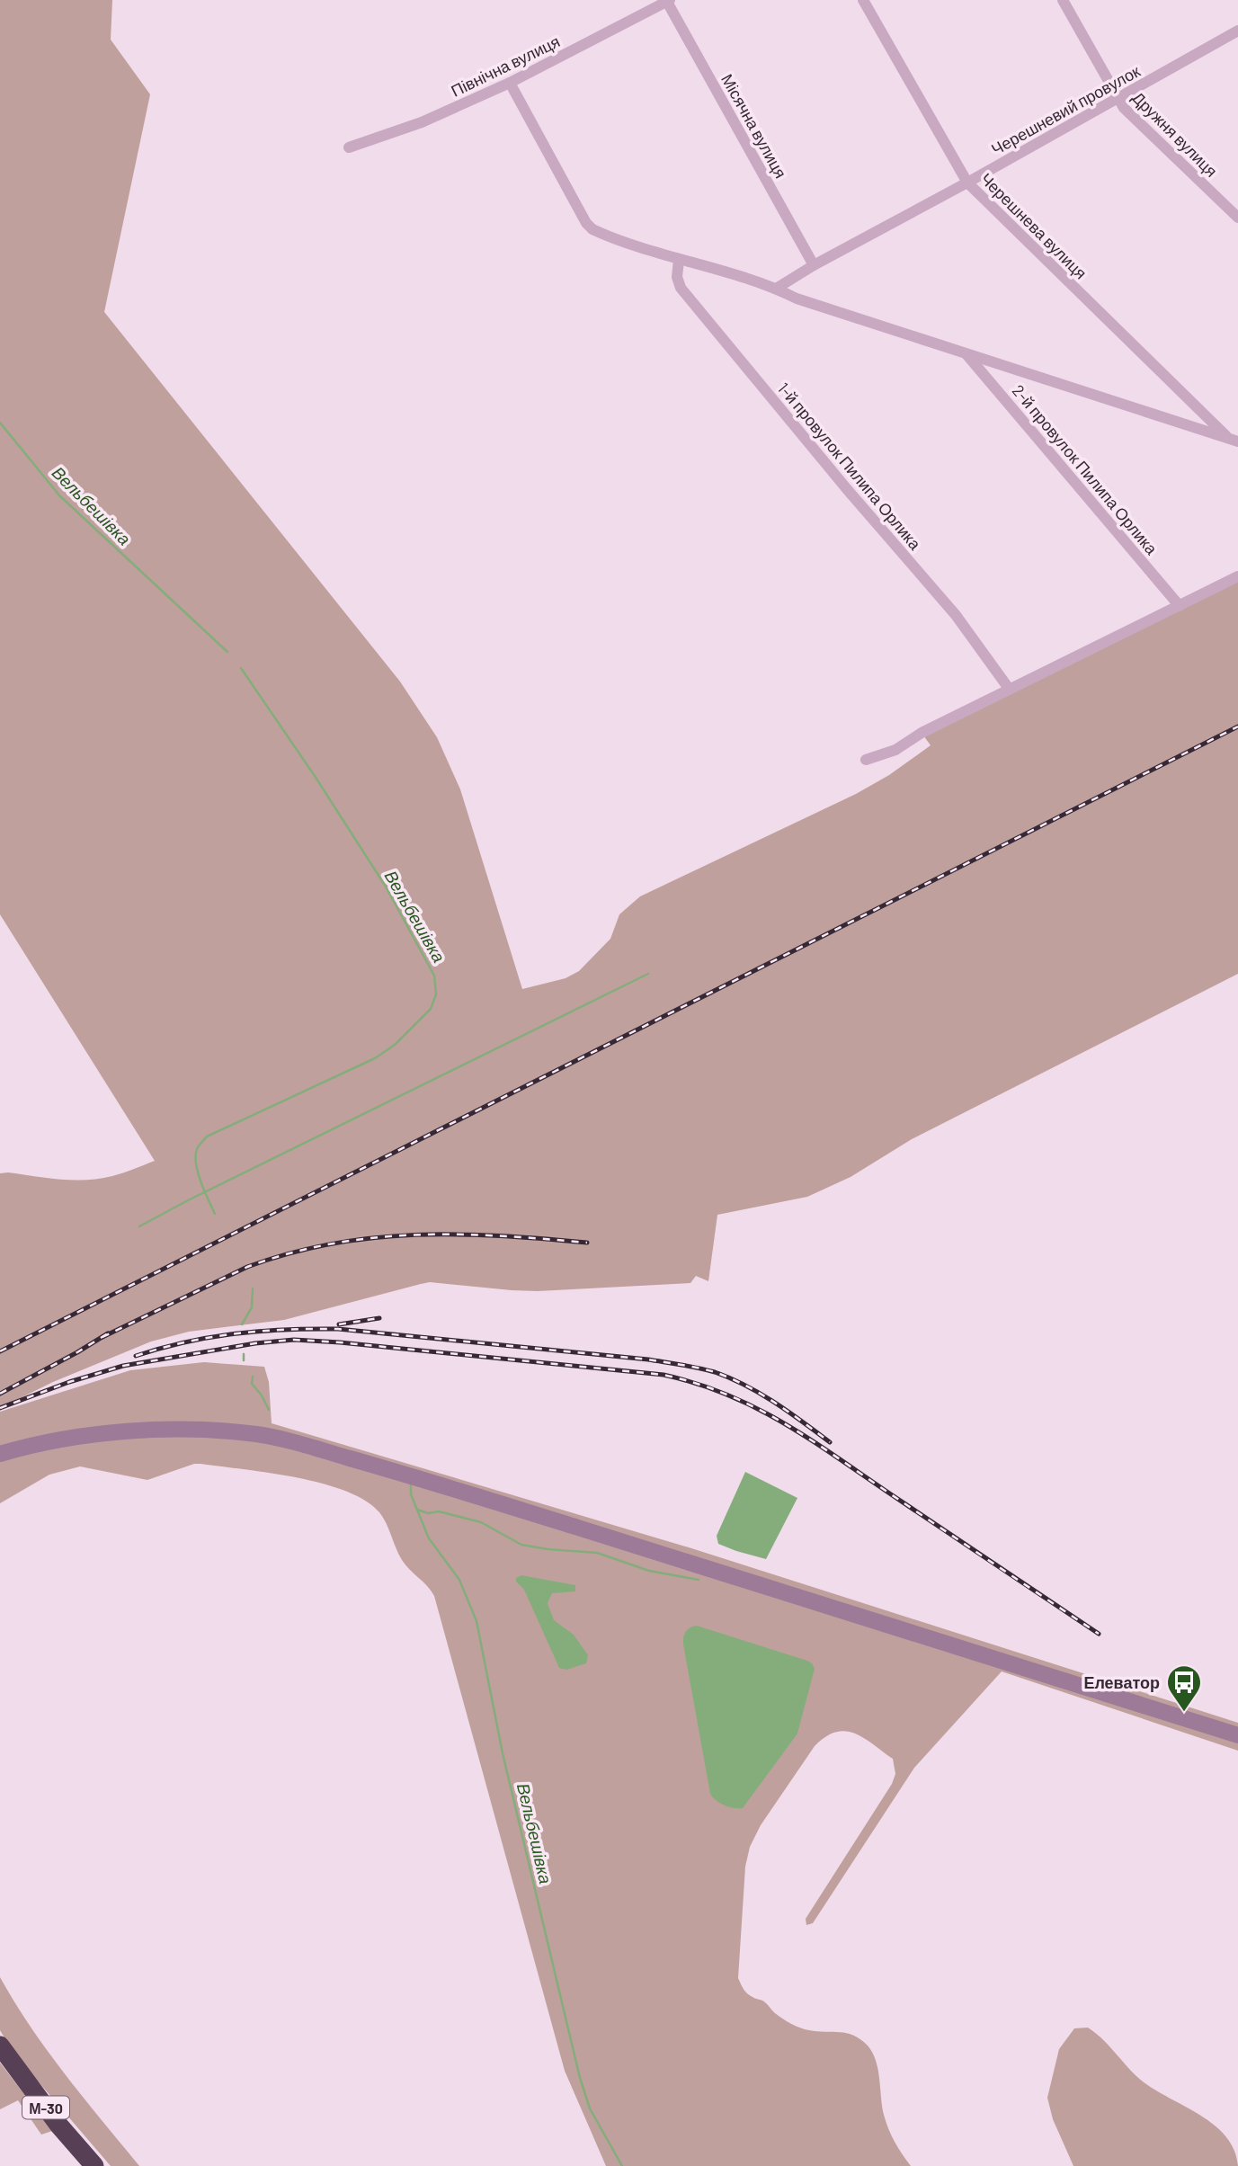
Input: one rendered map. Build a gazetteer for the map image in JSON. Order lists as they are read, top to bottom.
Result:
{
  "streets": {
    "highway": ["М-30"],
    "street": [
      "Північна вулиця",
      "Черешневий провулок",
      "Місячна вулиця",
      "Дружня вулиця",
      "Черешнева вулиця",
      "1-й провулок Пилипа Орлика",
      "2-й провулок Пилипа Орлика"
    ]
  },
  "crossings": [
    ["Північна вулиця", "Місячна вулиця"],
    ["Черешневий провулок", "Місячна вулиця"],
    ["Черешневий провулок", "Дружня вулиця"],
    ["Черешневий провулок", "Черешнева вулиця"]
  ],
  "water": ["Вельбешівка"],
  "places": {
    "bus stop": ["Елеватор"]
  }
}
